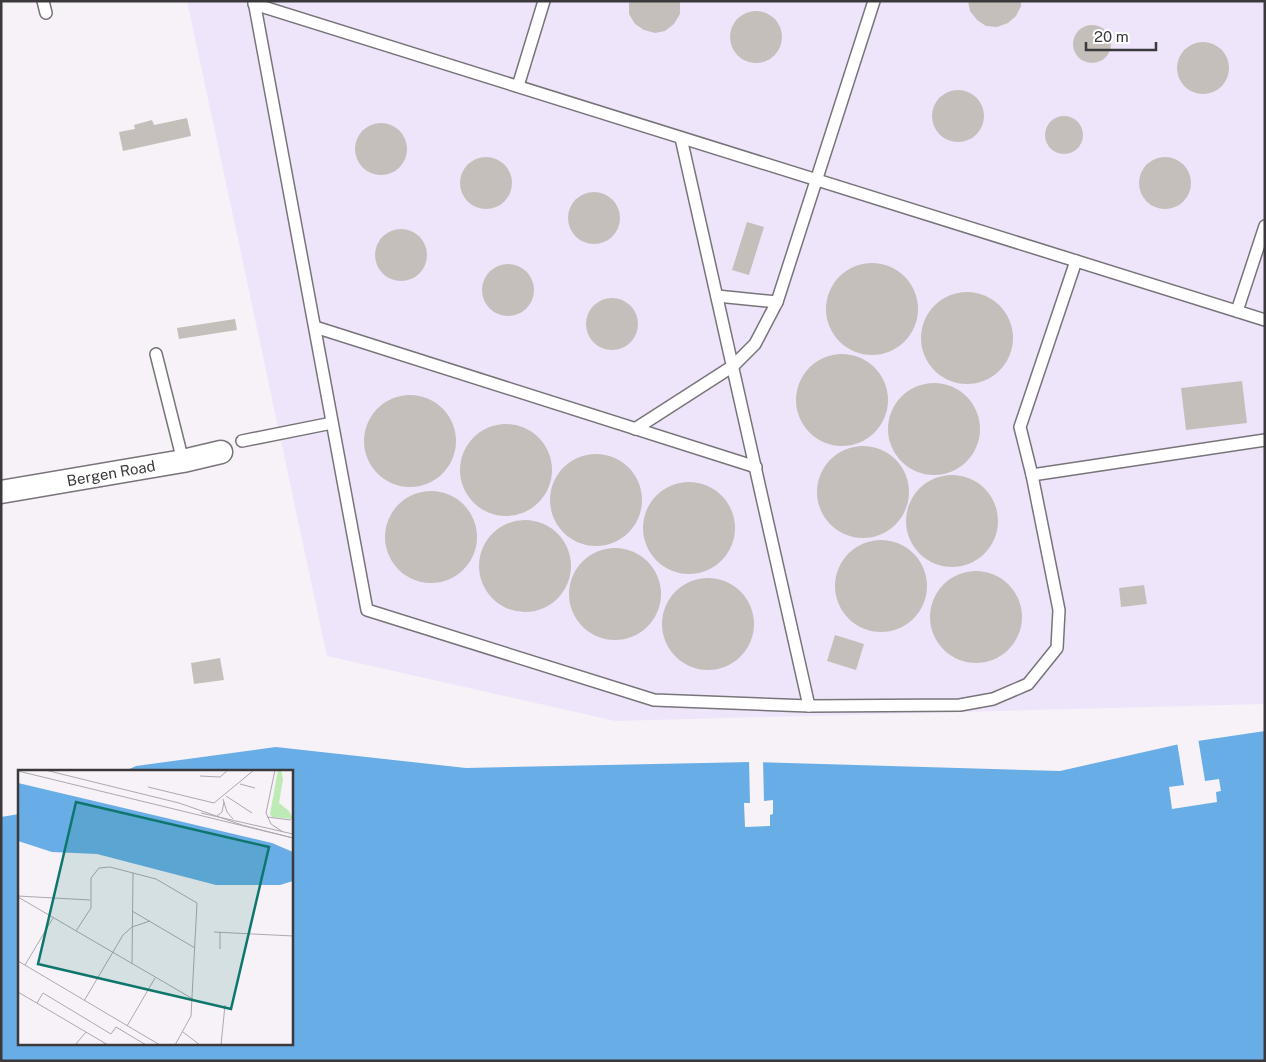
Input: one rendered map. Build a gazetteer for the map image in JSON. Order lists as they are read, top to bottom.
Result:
{
  "streets": {
    "street": ["Bergen Road"]
  },
  "scale_bar": "20 m"
}
